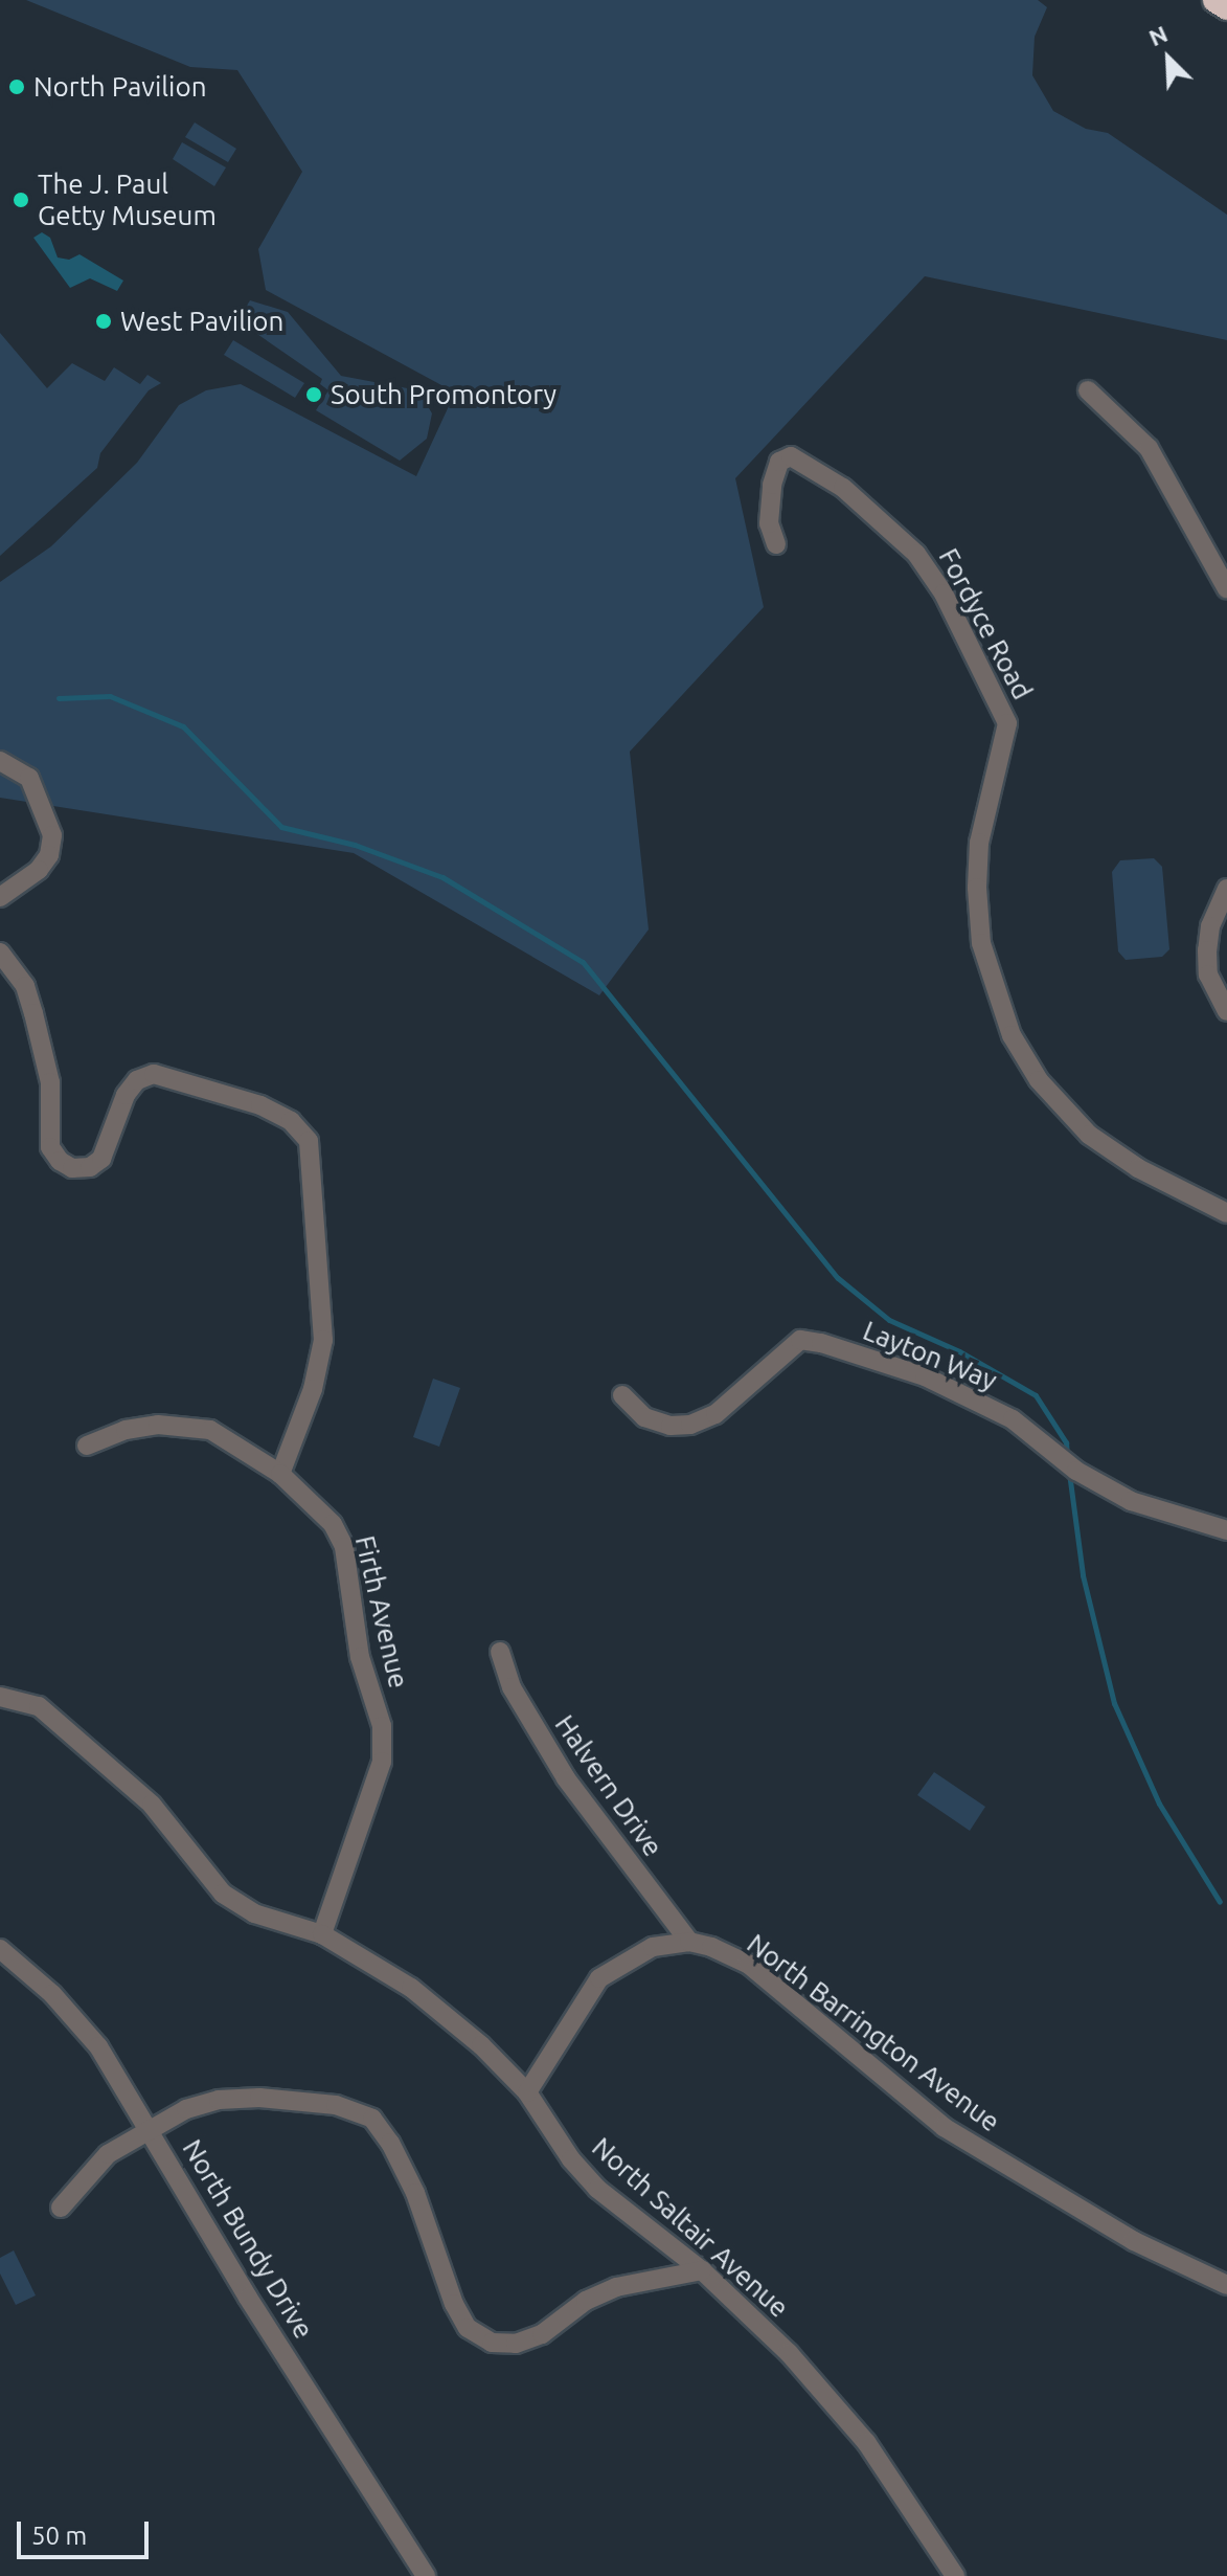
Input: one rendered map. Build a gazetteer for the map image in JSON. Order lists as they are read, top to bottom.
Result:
{
  "streets": {
    "street": [
      "Fordyce Road",
      "Layton Way",
      "Firth Avenue",
      "Halvern Drive",
      "North Barrington Avenue",
      "North Saltair Avenue",
      "North Bundy Drive"
    ]
  },
  "crossings": [
    ["Firth Avenue", "North Saltair Avenue"],
    ["Halvern Drive", "North Barrington Avenue"]
  ],
  "places": [
    "North Pavilion",
    "The J. Paul Getty Museum",
    "West Pavilion",
    "South Promontory"
  ],
  "scale_bar": "50 m",
  "north": "top left"
}
